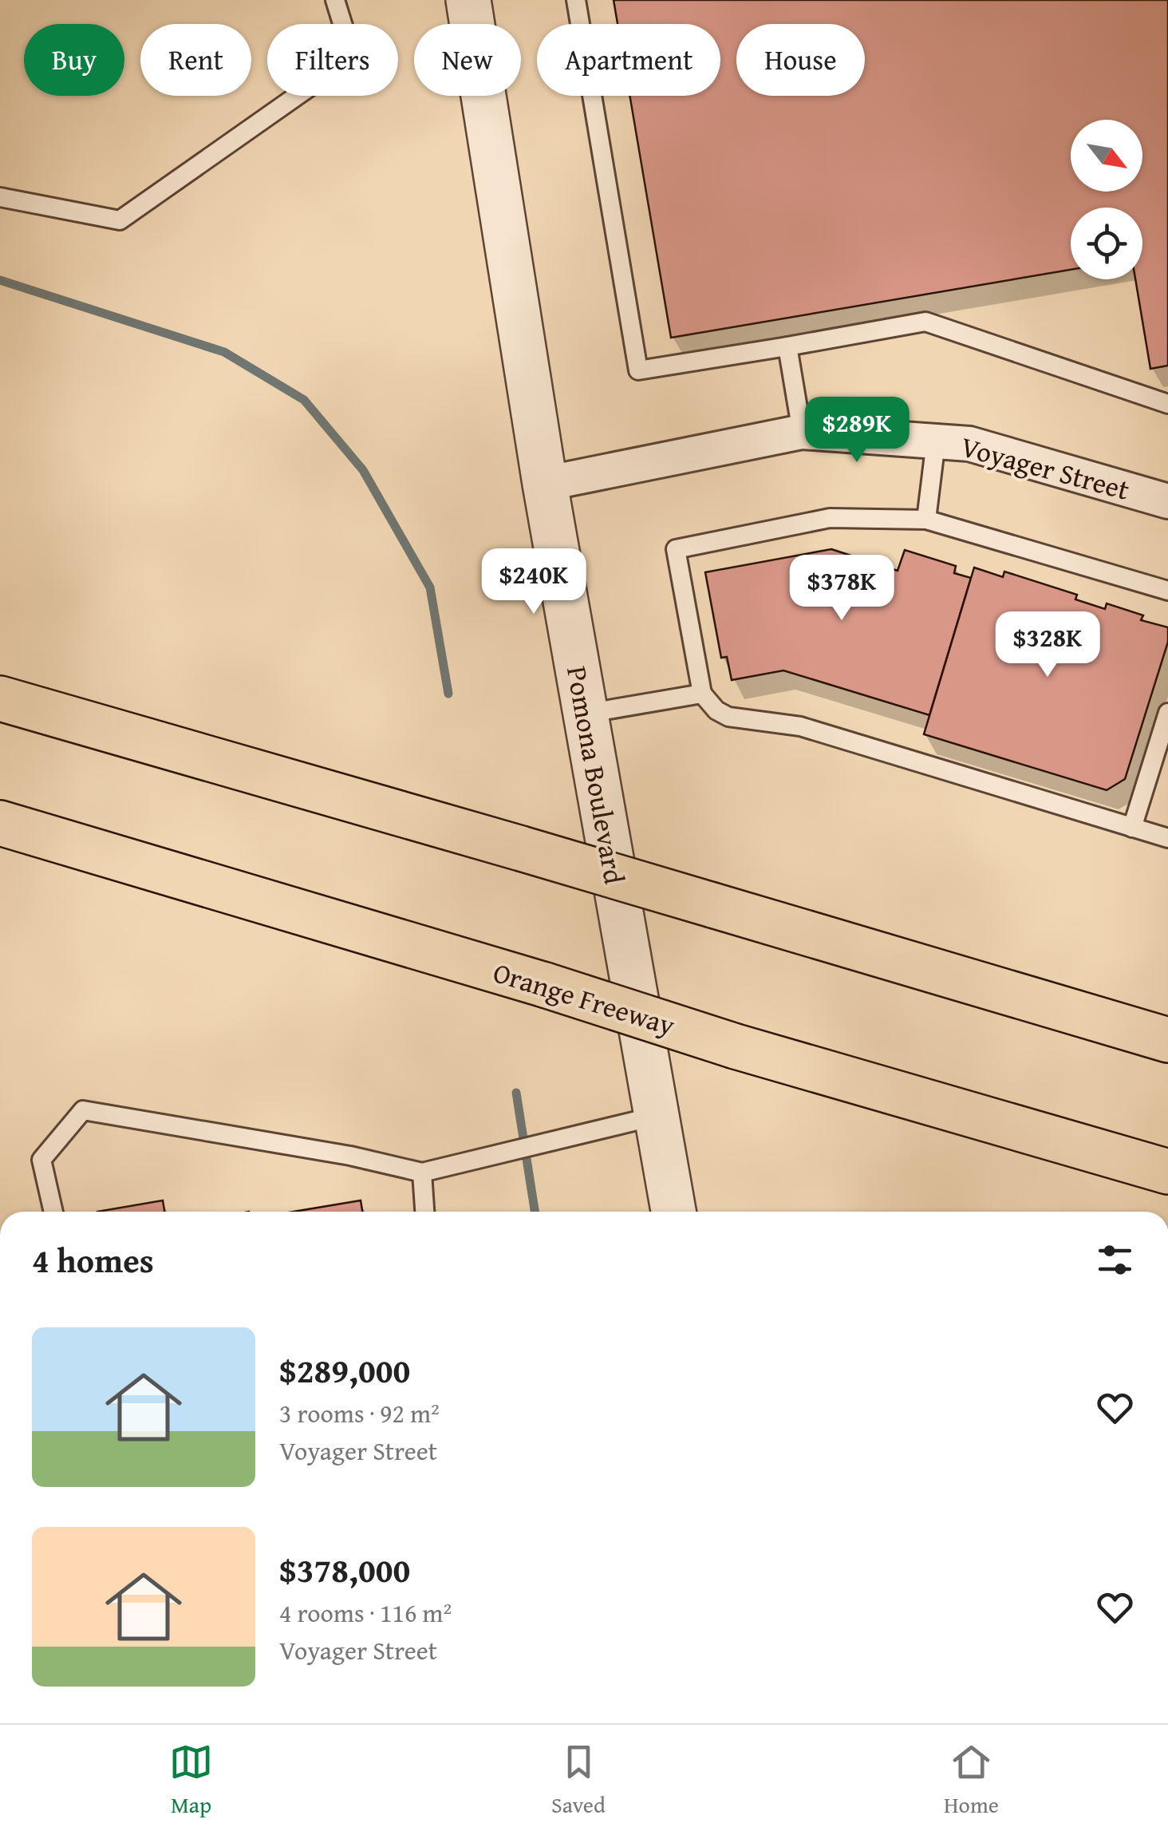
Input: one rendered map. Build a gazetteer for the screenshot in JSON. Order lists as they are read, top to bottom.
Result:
{
  "streets": {
    "highway": ["Orange Freeway"],
    "street": ["Voyager Street", "Pomona Boulevard"]
  },
  "crossings": [
    ["Voyager Street", "Pomona Boulevard"]
  ],
  "north": "bottom right",
  "page": {
    "chip": [
      "Buy",
      "Rent",
      "Filters",
      "New",
      "Apartment",
      "House"
    ],
    "price": [
      "$289K",
      "$240K",
      "$378K",
      "$328K"
    ],
    "heading": "4 homes",
    "list": [
      {
        "name": "$289,000",
        "note": "3 rooms · 92 m² · Voyager Street"
      },
      {
        "name": "$378,000",
        "note": "4 rooms · 116 m² · Voyager Street"
      }
    ],
    "tabs": ["Map", "Saved", "Home"]
  }
}
